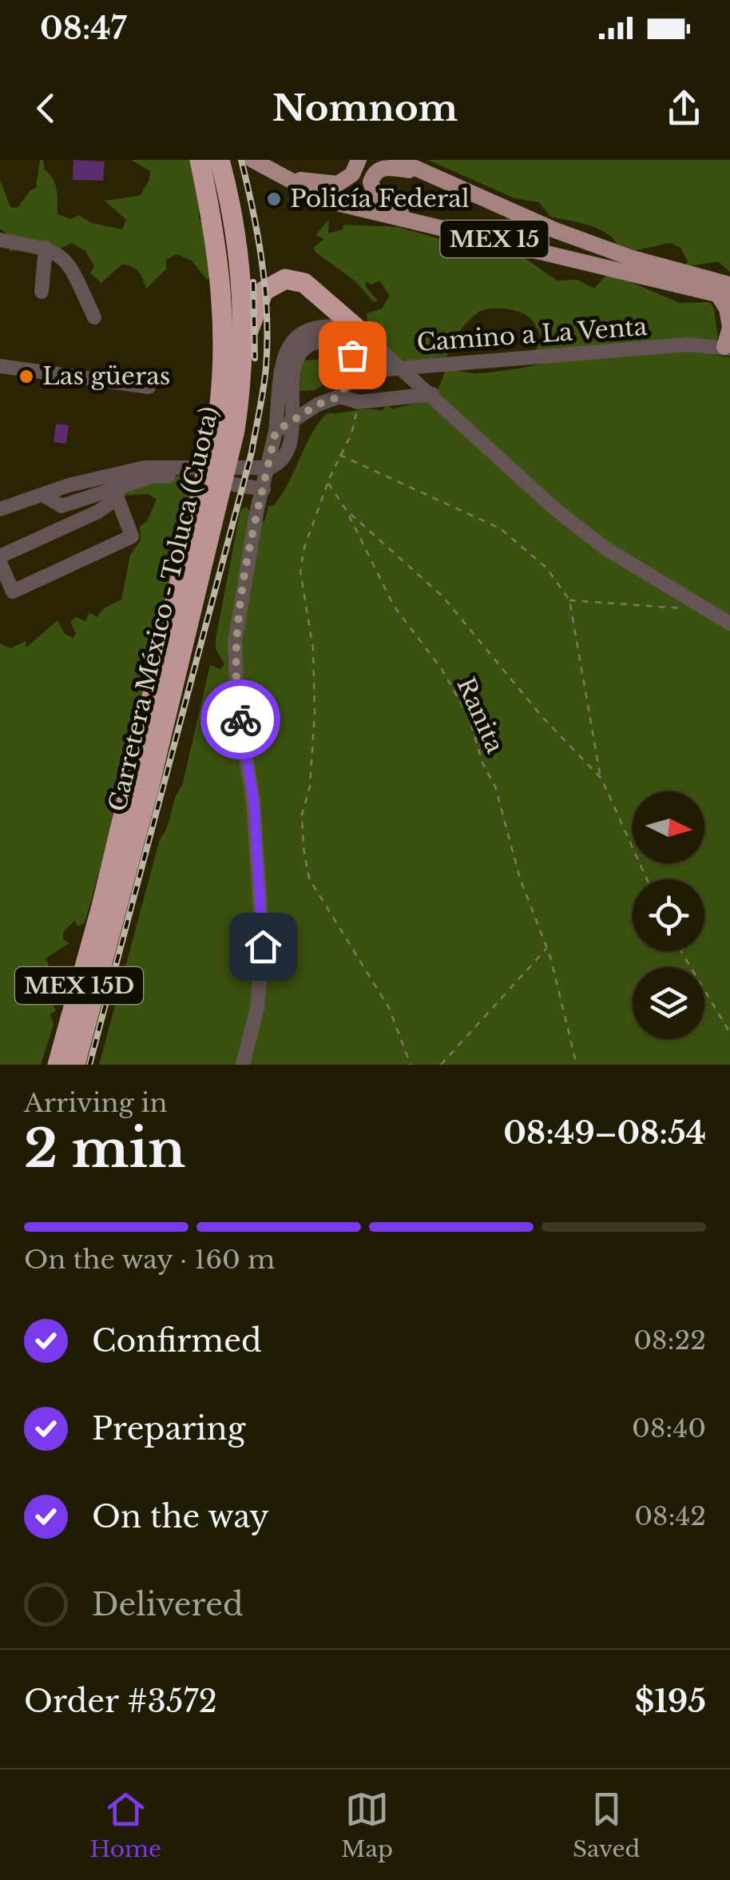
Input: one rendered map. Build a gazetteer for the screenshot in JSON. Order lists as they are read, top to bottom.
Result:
{
  "streets": {
    "highway": ["Carretera México - Toluca (Cuota)", "MEX 15D"],
    "main road": ["MEX 15"],
    "street": ["Camino a La Venta"],
    "path": ["Ranita"]
  },
  "crossings": [
    ["Carretera México - Toluca (Cuota)", "MEX 15D"]
  ],
  "places": ["Policía Federal", "Las güeras"],
  "north": "right",
  "page": {
    "status": "08:47",
    "header": "Nomnom",
    "heading": ["2 min", "Arriving in", "08:49–08:54"],
    "panel": ["Order #3572", "$195"],
    "bar": "On the way · 160 m",
    "list": [
      ["Confirmed", "08:22"],
      ["Preparing", "08:40"],
      ["On the way", "08:42"],
      "Delivered"
    ],
    "tabs": ["Home", "Map", "Saved"]
  }
}
